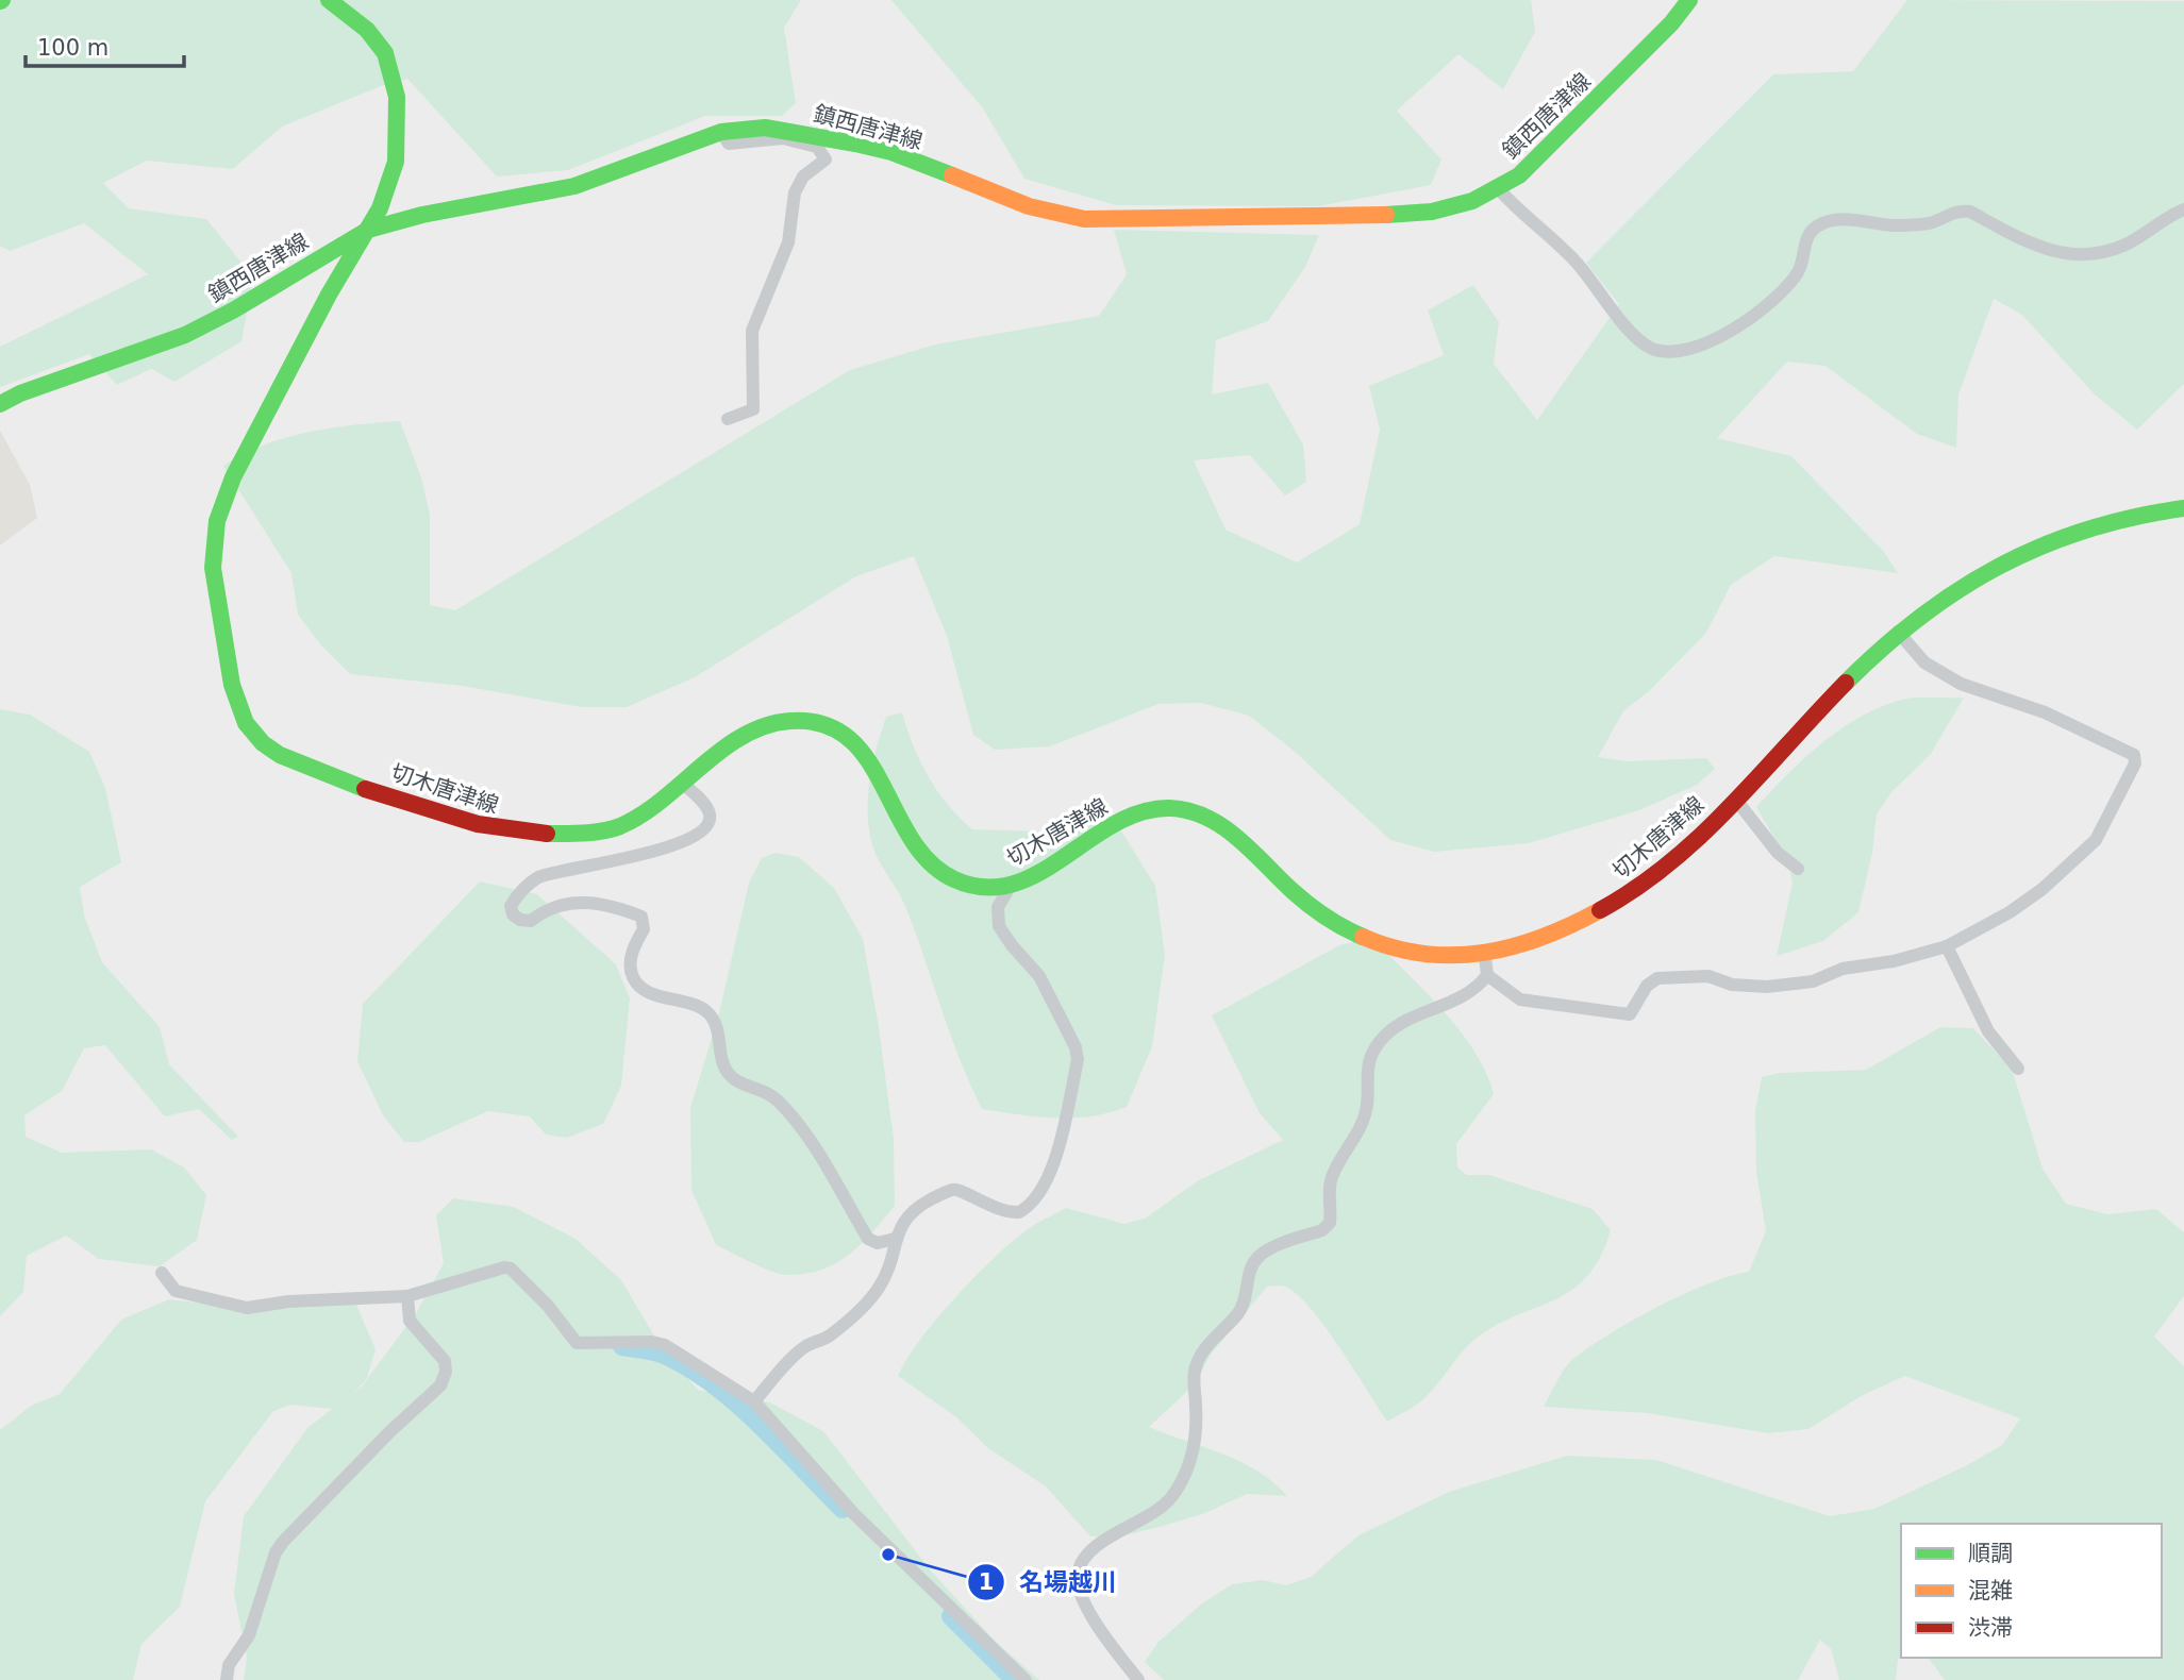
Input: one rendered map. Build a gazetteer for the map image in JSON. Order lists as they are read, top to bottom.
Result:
{
  "streets": {
    "main road": ["鎮西唐津線", "切木唐津線"]
  },
  "crossings": [
    ["鎮西唐津線", "切木唐津線"]
  ],
  "places": ["名場越川"],
  "legend": ["順調", "混雑", "渋滞"],
  "scale_bar": "100 m"
}
